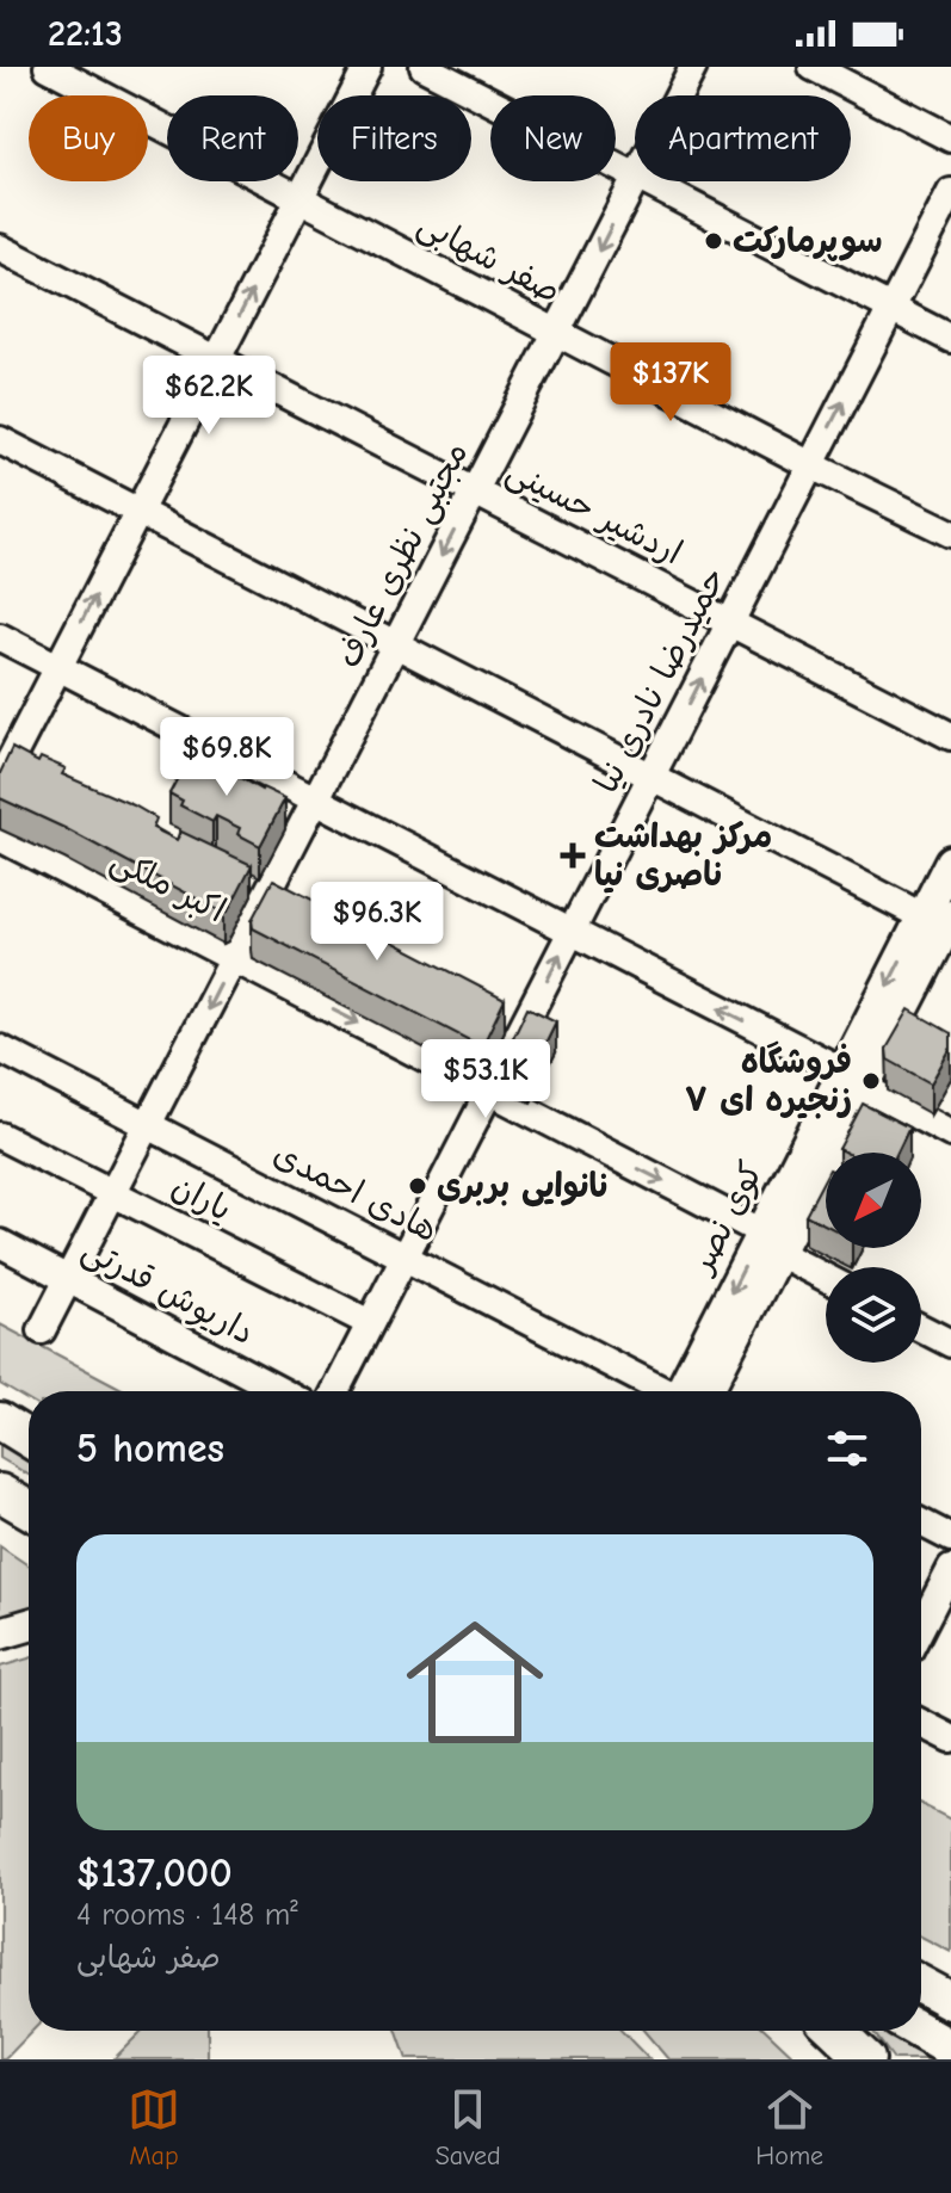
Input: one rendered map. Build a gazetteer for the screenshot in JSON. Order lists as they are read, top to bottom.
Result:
{
  "streets": {
    "main road": ["کوی نصر"],
    "street": [
      "صفر شهابی",
      "اردشیر حسینی",
      "مجتبی نظری عارف",
      "حمیدرضا نادری نیا",
      "اکبر ملکی",
      "هادی احمدی",
      "یاران",
      "داریوش قدرتی"
    ]
  },
  "crossings": [
    ["صفر شهابی", "مجتبی نظری عارف"],
    ["صفر شهابی", "حمیدرضا نادری نیا"],
    ["اردشیر حسینی", "مجتبی نظری عارف"],
    ["اردشیر حسینی", "حمیدرضا نادری نیا"],
    ["مجتبی نظری عارف", "اکبر ملکی"],
    ["مجتبی نظری عارف", "هادی احمدی"],
    ["مجتبی نظری عارف", "یاران"],
    ["مجتبی نظری عارف", "داریوش قدرتی"],
    ["حمیدرضا نادری نیا", "اکبر ملکی"],
    ["حمیدرضا نادری نیا", "هادی احمدی"],
    ["حمیدرضا نادری نیا", "یاران"],
    ["اکبر ملکی", "کوی نصر"]
  ],
  "one_way": ["مجتبی نظری عارف", "حمیدرضا نادری نیا"],
  "places": {
    "other": ["سوپرمارکت", "فروشگاه زنجیره ای ۷", "نانوایی بربری"],
    "health": ["مرکز بهداشت ناصری نیا"]
  },
  "north": "bottom left",
  "page": {
    "status": "22:13",
    "chip": [
      "Buy",
      "Rent",
      "Filters",
      "New",
      "Apartment"
    ],
    "price": [
      "$137K",
      "$62.2K",
      "$69.8K",
      "$96.3K",
      "$53.1K"
    ],
    "heading": "5 homes",
    "list": [
      {
        "name": "$137,000",
        "note": "4 rooms · 148 m² · صفر شهابی"
      }
    ],
    "tabs": ["Map", "Saved", "Home"]
  }
}
